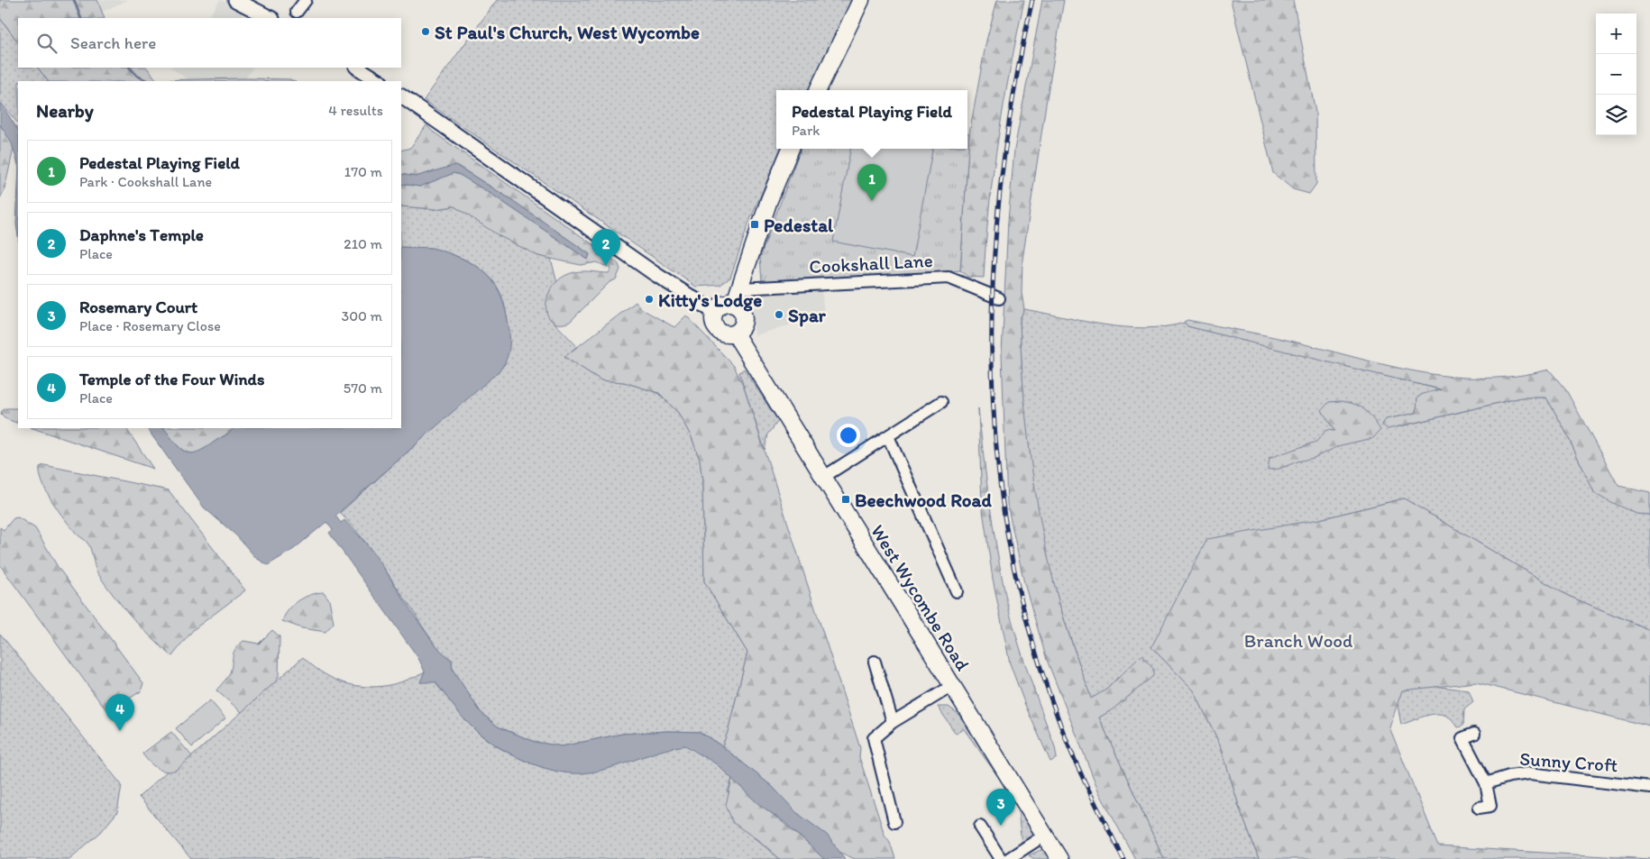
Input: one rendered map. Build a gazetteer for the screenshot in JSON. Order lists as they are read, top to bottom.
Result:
{
  "streets": {
    "highway": ["West Wycombe Road"],
    "street": ["Cookshall Lane", "Sunny Croft"]
  },
  "parks": ["Branch Wood"],
  "places": {
    "other": ["St Paul's Church, West Wycombe", "Kitty's Lodge", "Spar"],
    "transit": ["Pedestal", "Beechwood Road"]
  },
  "page": {
    "map_buttons": ["+", "−"],
    "search": "Search here",
    "heading": ["Nearby", "4 results"],
    "popup": ["Pedestal Playing Field", "Park"],
    "list": [
      {
        "mark": "1",
        "name": "Pedestal Playing Field",
        "note": "Park · Cookshall Lane",
        "value": "170 m"
      },
      {
        "mark": "2",
        "name": "Daphne's Temple",
        "note": "Place",
        "value": "210 m"
      },
      {
        "mark": "3",
        "name": "Rosemary Court",
        "note": "Place · Rosemary Close",
        "value": "300 m"
      },
      {
        "mark": "4",
        "name": "Temple of the Four Winds",
        "note": "Place",
        "value": "570 m"
      }
    ],
    "pins": [
      "1",
      "2",
      "4",
      "3"
    ]
  }
}
